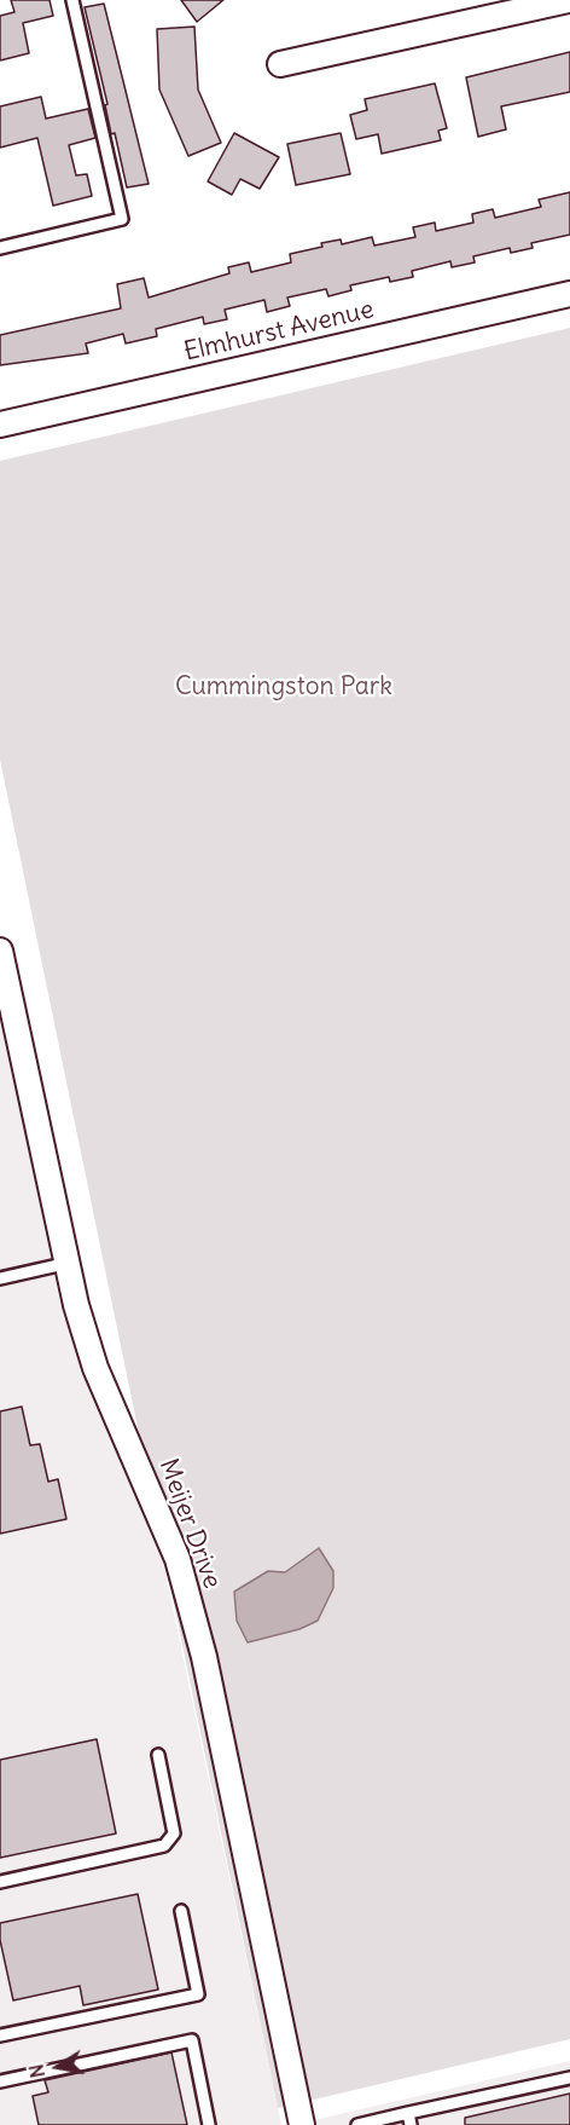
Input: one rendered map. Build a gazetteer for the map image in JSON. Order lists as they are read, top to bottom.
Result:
{
  "streets": {
    "street": ["Elmhurst Avenue", "Meijer Drive"]
  },
  "parks": ["Cummingston Park"],
  "north": "left"
}
